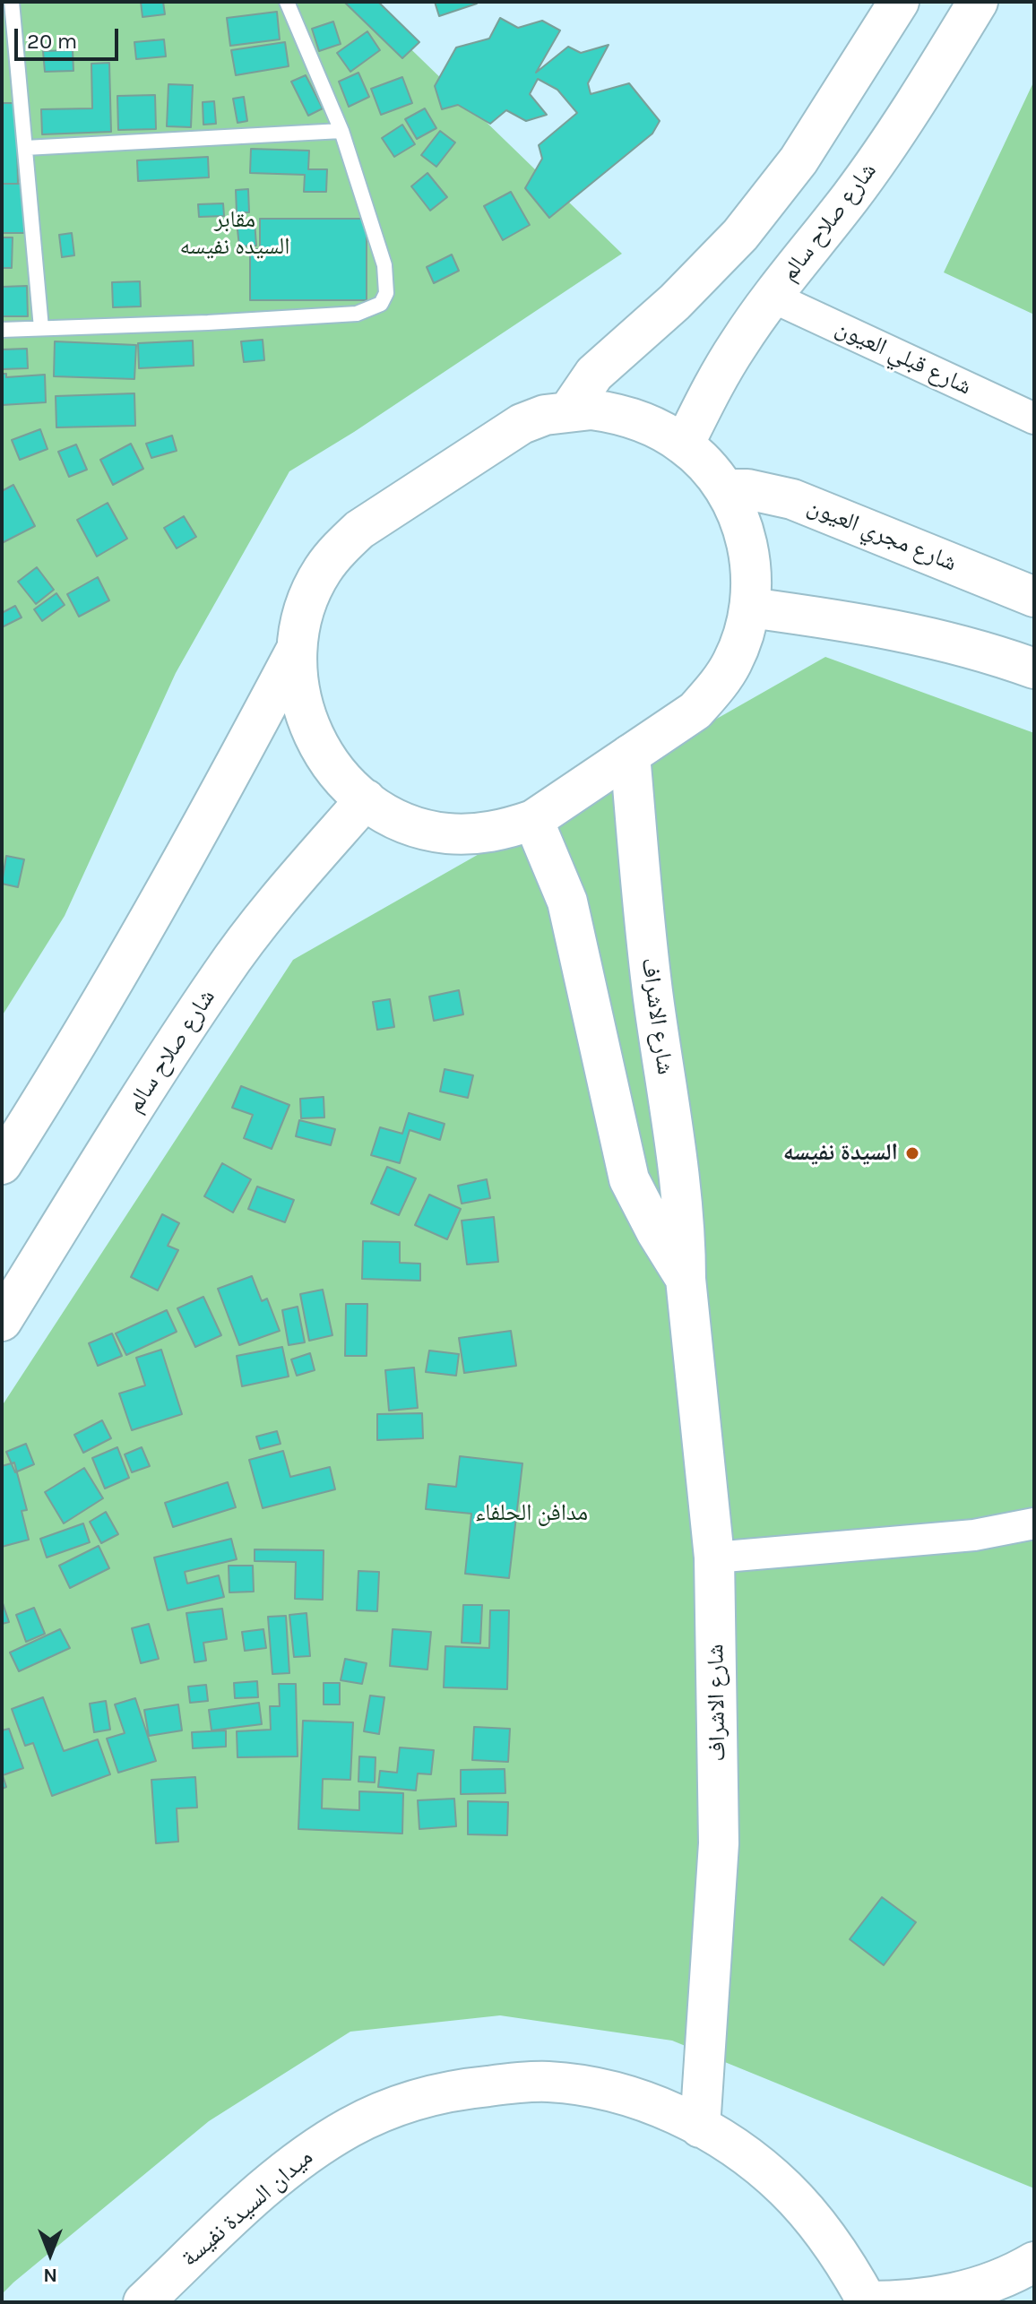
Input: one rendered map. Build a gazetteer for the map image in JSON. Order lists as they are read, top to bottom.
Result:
{
  "streets": {
    "main road": [
      "شارع صلاح سالم",
      "شارع مجري العيون",
      "شارع الاشراف",
      "ميدان السيدة نفيسة"
    ],
    "street": ["شارع قبلي العيون"]
  },
  "crossings": [
    ["شارع صلاح سالم", "شارع قبلي العيون"],
    ["شارع الاشراف", "ميدان السيدة نفيسة"]
  ],
  "parks": ["مقابر السيده نفيسه", "مدافن الحلفاء"],
  "places": ["السيدة نفيسه"],
  "scale_bar": "20 m",
  "north": "bottom"
}
